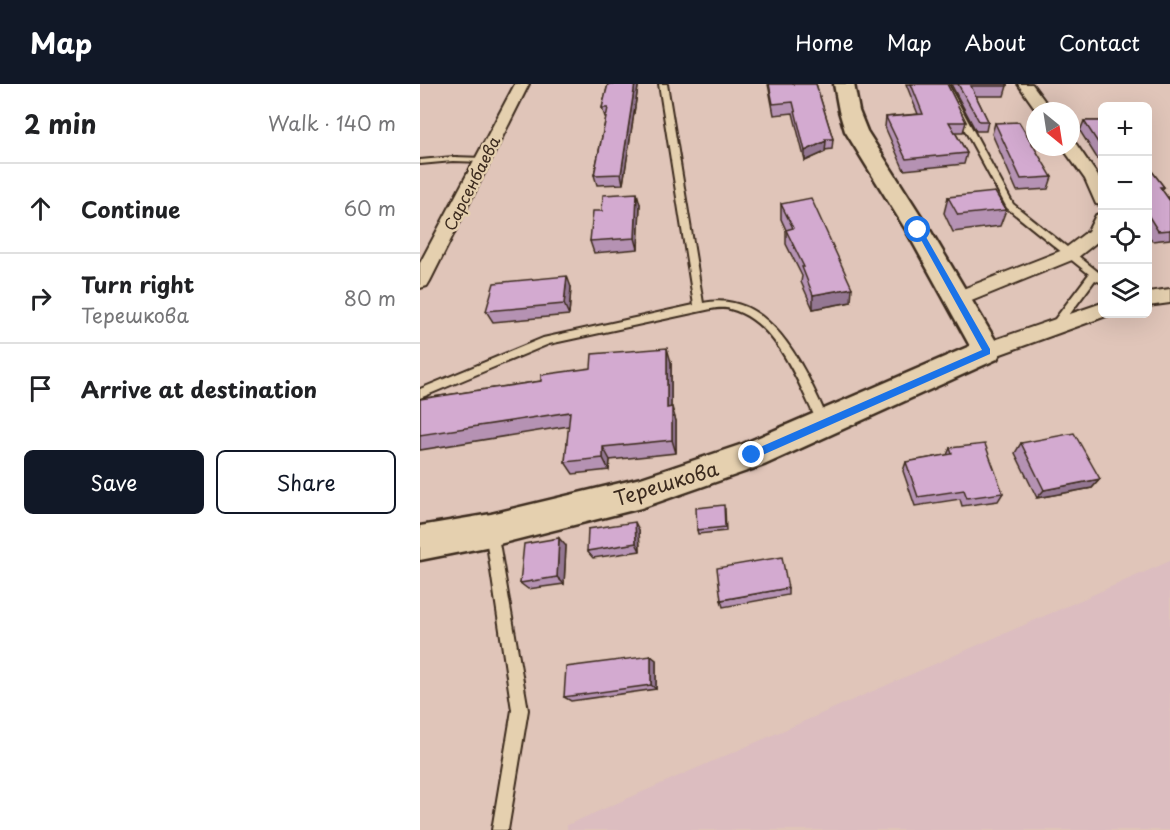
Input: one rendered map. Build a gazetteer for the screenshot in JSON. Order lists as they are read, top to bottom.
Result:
{
  "streets": {
    "street": ["Сарсенбаева", "Терешкова"]
  },
  "north": "bottom right",
  "page": {
    "header": "Map",
    "nav": [
      "Home",
      "Map",
      "About",
      "Contact"
    ],
    "heading": ["2 min", "Walk · 140 m"],
    "map_buttons": ["+", "−"],
    "list": [
      ["Continue", "60 m"],
      ["Turn right", "Терешкова", "80 m"],
      "Arrive at destination"
    ],
    "buttons": ["Save", "Share"]
  }
}
